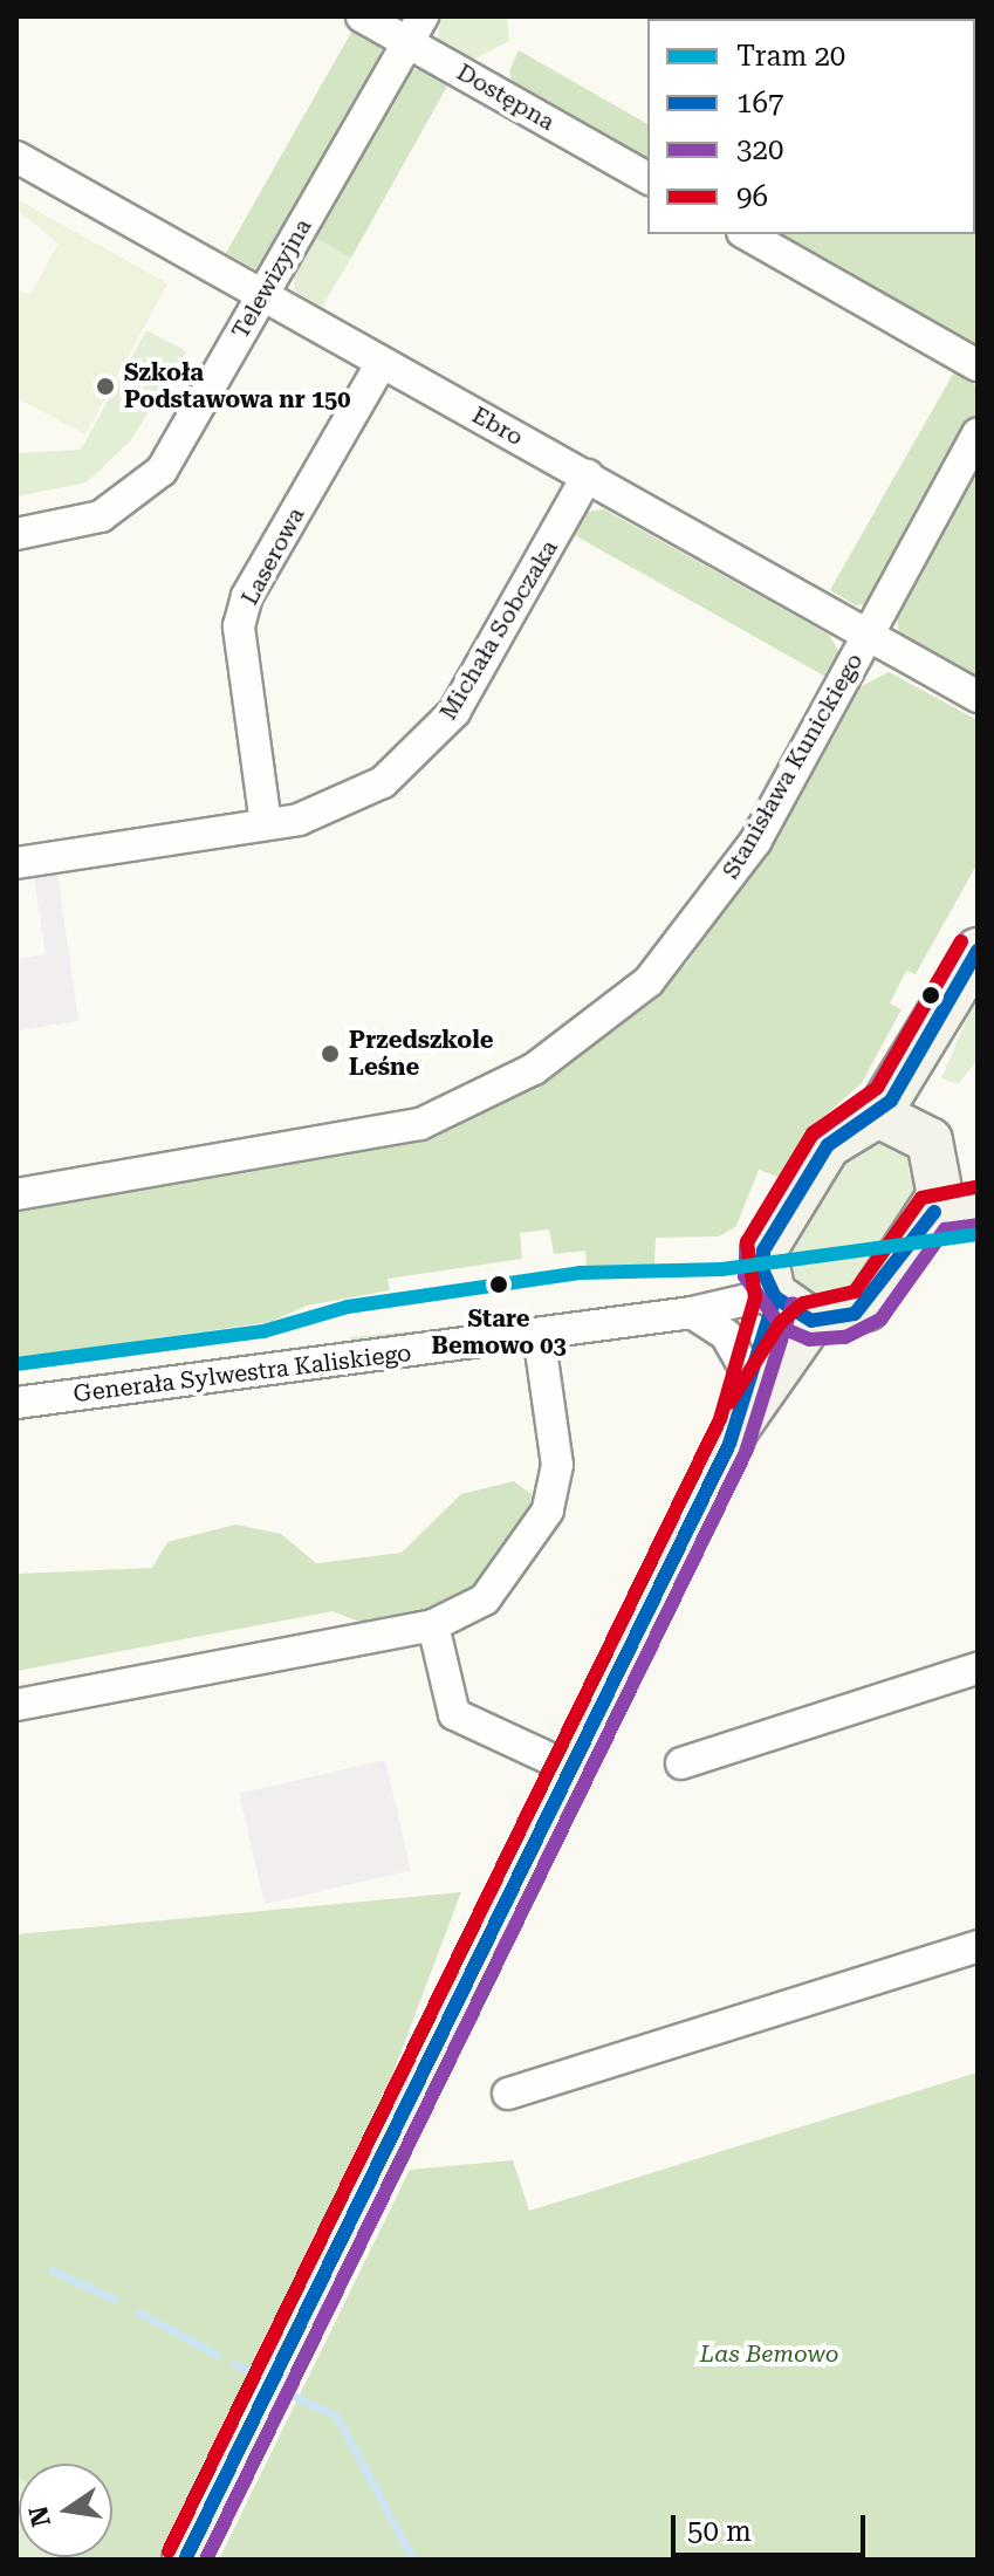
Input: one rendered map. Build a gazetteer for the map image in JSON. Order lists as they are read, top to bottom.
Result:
{
  "streets": {
    "street": [
      "Dostępna",
      "Telewizyjna",
      "Ebro",
      "Laserowa",
      "Michała Sobczaka",
      "Stanisława Kunickiego",
      "Generała Sylwestra Kaliskiego"
    ]
  },
  "crossings": [
    ["Dostępna", "Telewizyjna"],
    ["Telewizyjna", "Ebro"],
    ["Ebro", "Laserowa"],
    ["Ebro", "Michała Sobczaka"],
    ["Ebro", "Stanisława Kunickiego"],
    ["Laserowa", "Michała Sobczaka"]
  ],
  "parks": ["Las Bemowo"],
  "places": ["Szkoła Podstawowa nr 150", "Przedszkole Leśne", "Stare Bemowo 03"],
  "lines": [
    "transit line 320",
    "transit line 96",
    "transit line 167",
    "tram line 20"
  ],
  "legend": [
    "Tram 20",
    "167",
    "320",
    "96"
  ],
  "scale_bar": "50 m",
  "north": "left"
}
